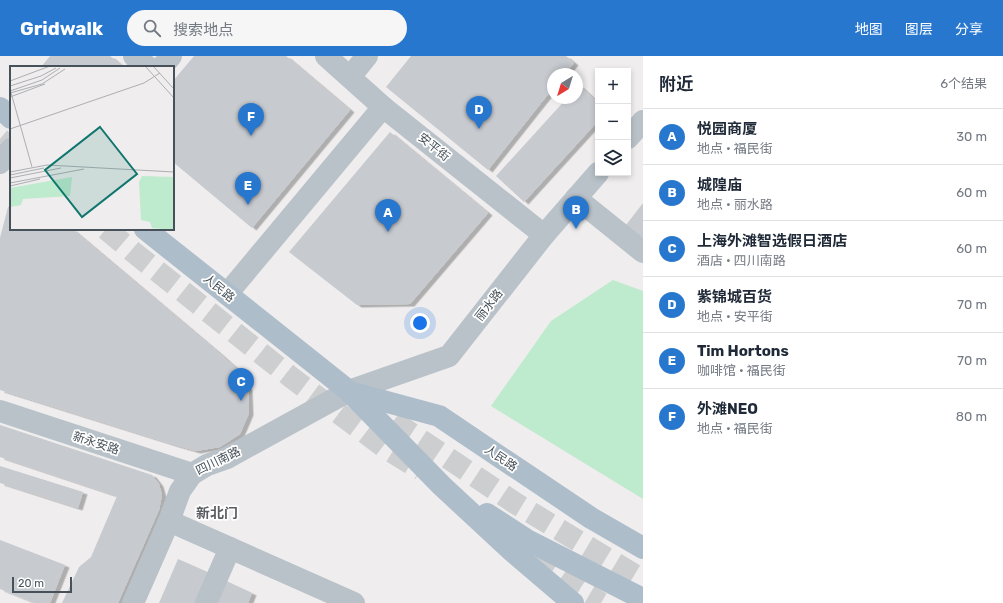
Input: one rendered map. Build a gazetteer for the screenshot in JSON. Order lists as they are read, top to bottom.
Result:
{
  "streets": {
    "main road": ["人民路"],
    "street": [
      "安平街",
      "丽水路",
      "新永安路",
      "四川南路"
    ]
  },
  "crossings": [
    ["安平街", "丽水路"],
    ["人民路", "丽水路"],
    ["人民路", "四川南路"],
    ["丽水路", "四川南路"],
    ["新永安路", "四川南路"]
  ],
  "districts": ["新北门"],
  "scale_bar": "20 m",
  "north": "bottom left",
  "page": {
    "header": "Gridwalk",
    "search": "搜索地点",
    "nav": ["地图", "图层", "分享"],
    "heading": ["附近", "6个结果"],
    "map_buttons": ["+", "−"],
    "pins": [
      "D",
      "F",
      "E",
      "B",
      "A",
      "C"
    ],
    "list": [
      {
        "mark": "A",
        "name": "悦园商厦",
        "note": "地点 · 福民街",
        "value": "30 m"
      },
      {
        "mark": "B",
        "name": "城隍庙",
        "note": "地点 · 丽水路",
        "value": "60 m"
      },
      {
        "mark": "C",
        "name": "上海外滩智选假日酒店",
        "note": "酒店 · 四川南路",
        "value": "60 m"
      },
      {
        "mark": "D",
        "name": "紫锦城百货",
        "note": "地点 · 安平街",
        "value": "70 m"
      },
      {
        "mark": "E",
        "name": "Tim Hortons",
        "note": "咖啡馆 · 福民街",
        "value": "70 m"
      },
      {
        "mark": "F",
        "name": "外滩NEO",
        "note": "地点 · 福民街",
        "value": "80 m"
      }
    ],
    "scale": "20 m"
  }
}
